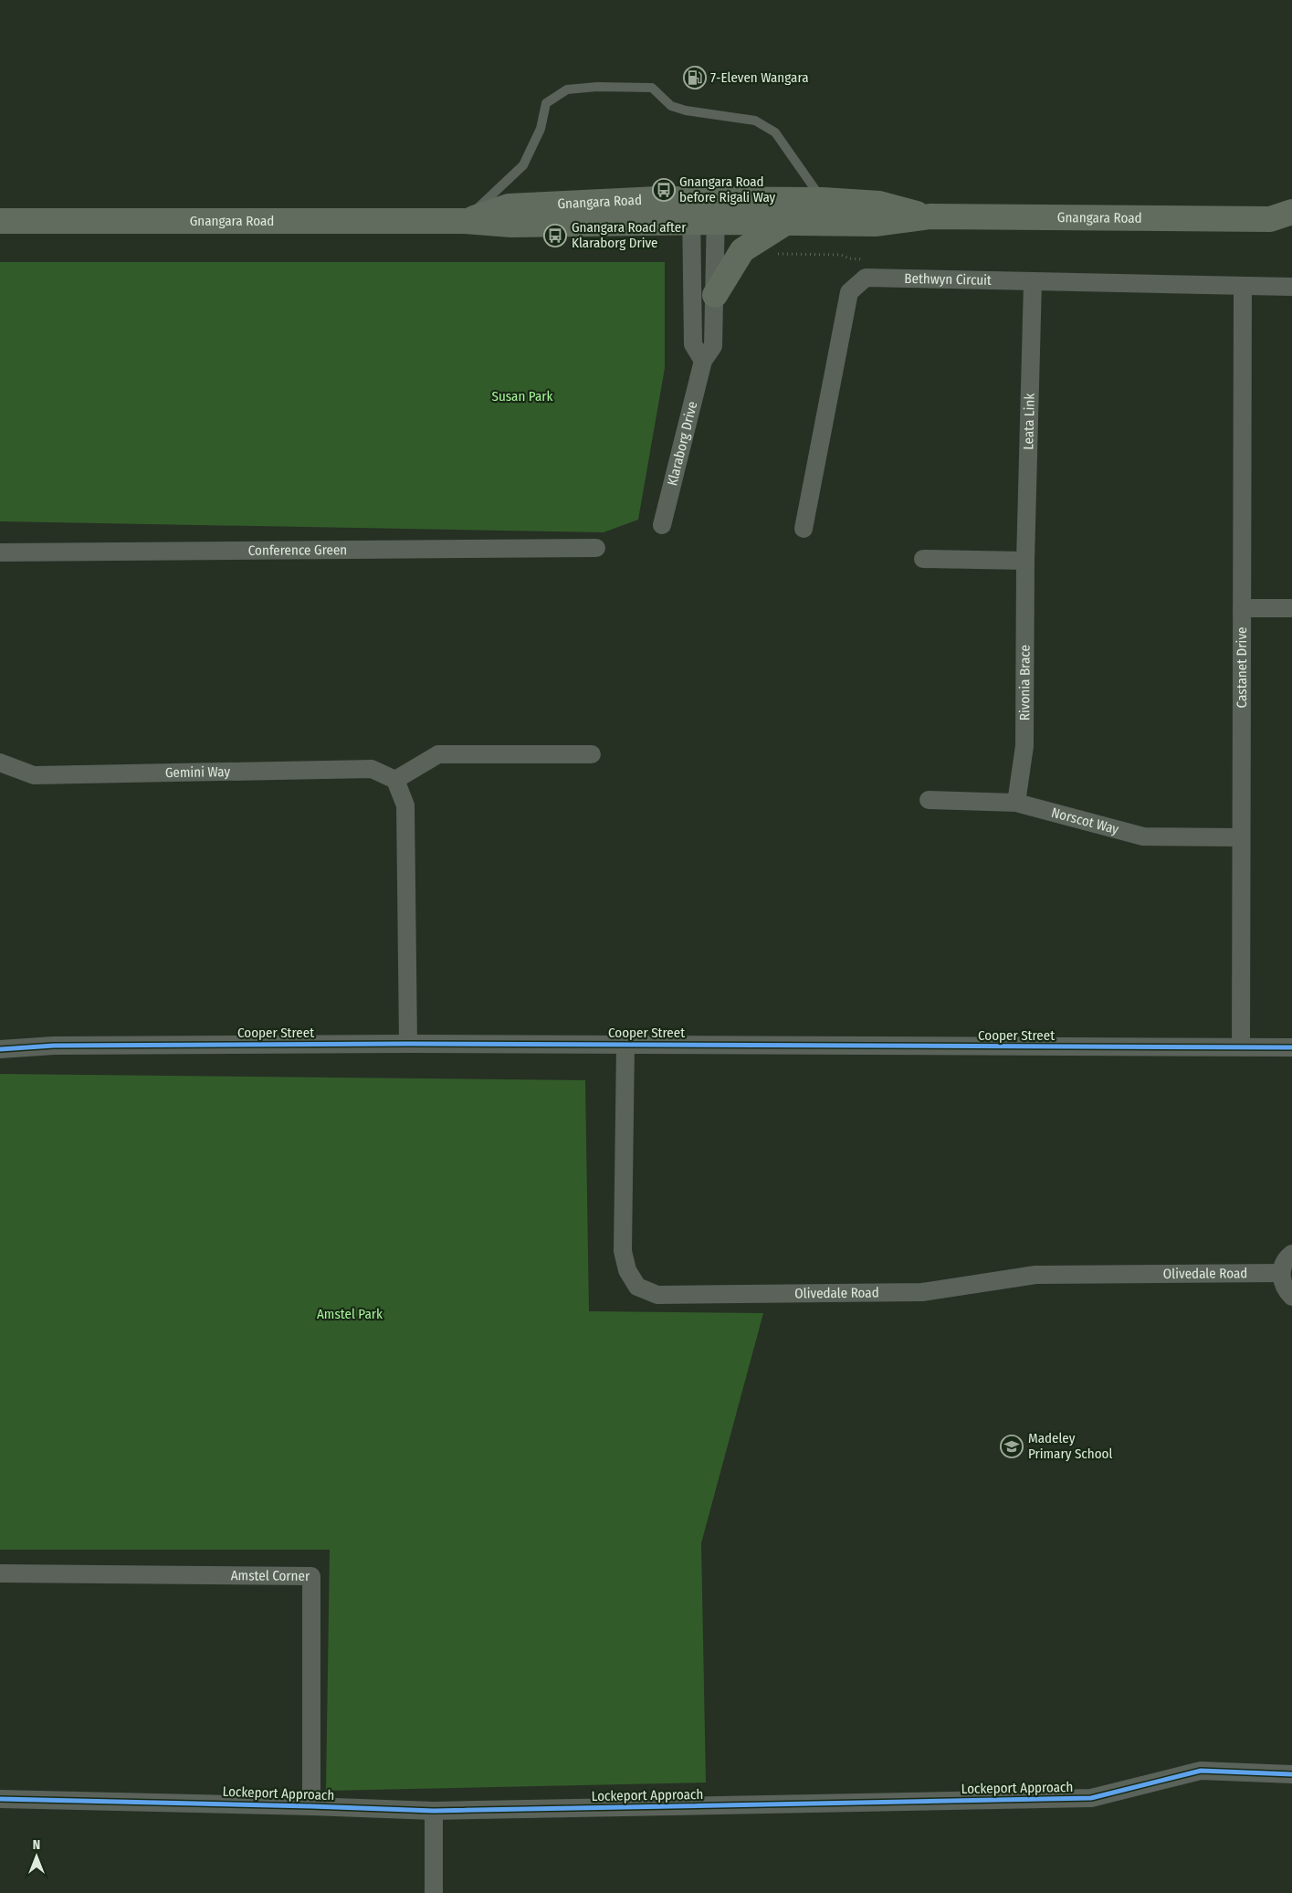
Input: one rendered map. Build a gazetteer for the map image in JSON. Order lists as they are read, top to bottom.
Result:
{
  "streets": {
    "main road": ["Gnangara Road"],
    "street": [
      "Bethwyn Circuit",
      "Leata Link",
      "Klaraborg Drive",
      "Conference Green",
      "Castanet Drive",
      "Rivonia Brace",
      "Gemini Way",
      "Norscot Way",
      "Cooper Street",
      "Olivedale Road",
      "Amstel Corner",
      "Lockeport Approach"
    ]
  },
  "crossings": [
    ["Gnangara Road", "Klaraborg Drive"],
    ["Bethwyn Circuit", "Leata Link"],
    ["Bethwyn Circuit", "Castanet Drive"],
    ["Leata Link", "Rivonia Brace"],
    ["Castanet Drive", "Norscot Way"],
    ["Castanet Drive", "Cooper Street"],
    ["Rivonia Brace", "Norscot Way"],
    ["Cooper Street", "Olivedale Road"],
    ["Amstel Corner", "Lockeport Approach"]
  ],
  "parks": ["Susan Park", "Amstel Park"],
  "places": {
    "fuel station": ["7-Eleven Wangara"],
    "bus stop": ["Gnangara Road before Rigali Way", "Gnangara Road after Klaraborg Drive"],
    "school or university": ["Madeley Primary School"]
  },
  "north": "top"
}
